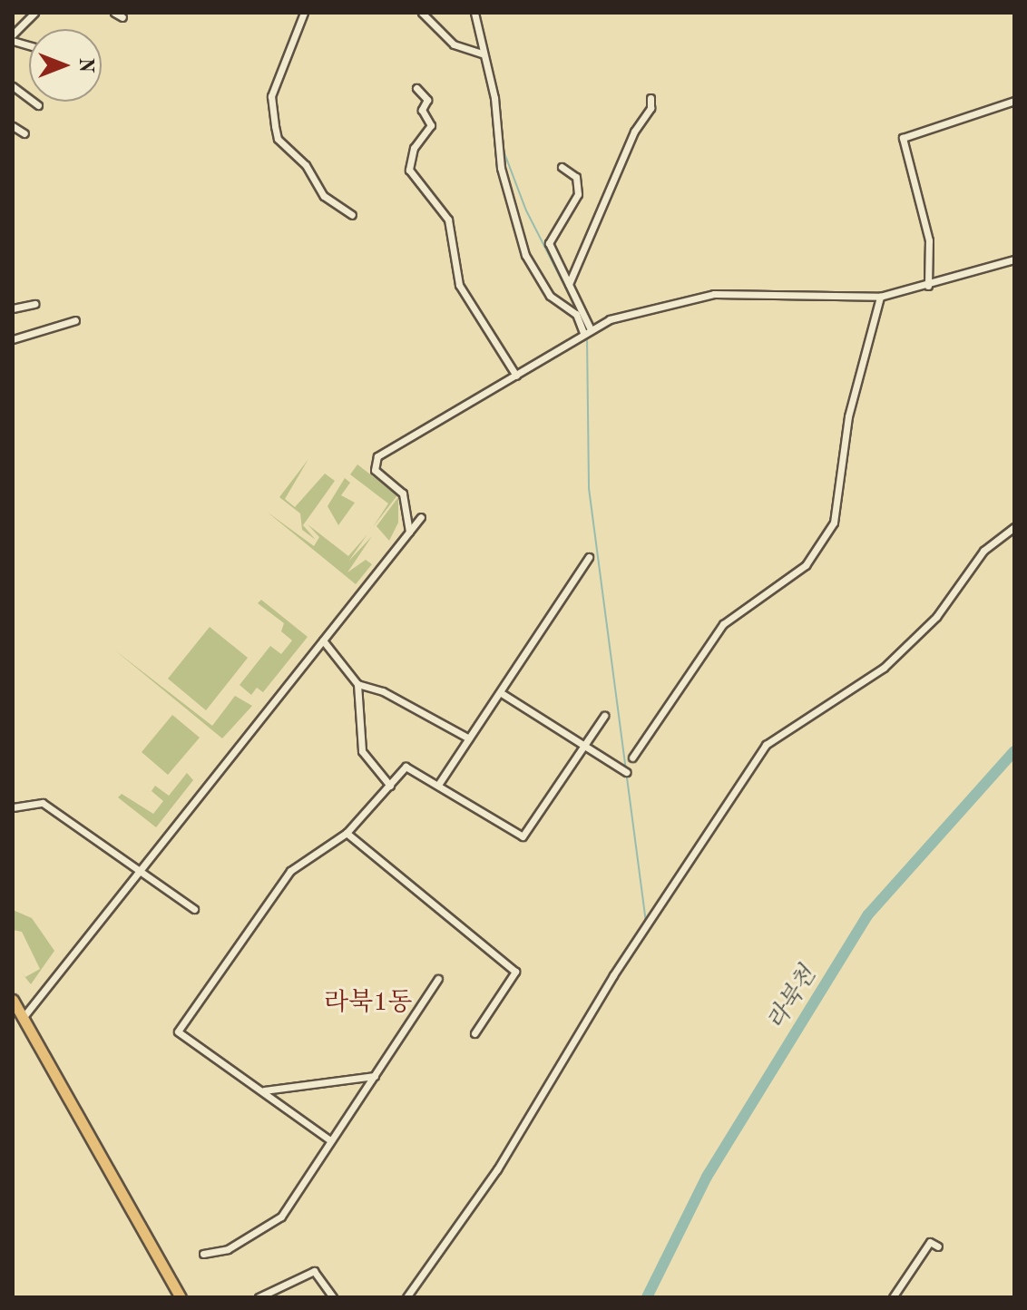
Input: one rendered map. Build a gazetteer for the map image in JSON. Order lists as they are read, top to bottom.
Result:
{
  "districts": ["라북1동"],
  "water": ["라북천"],
  "north": "right"
}
